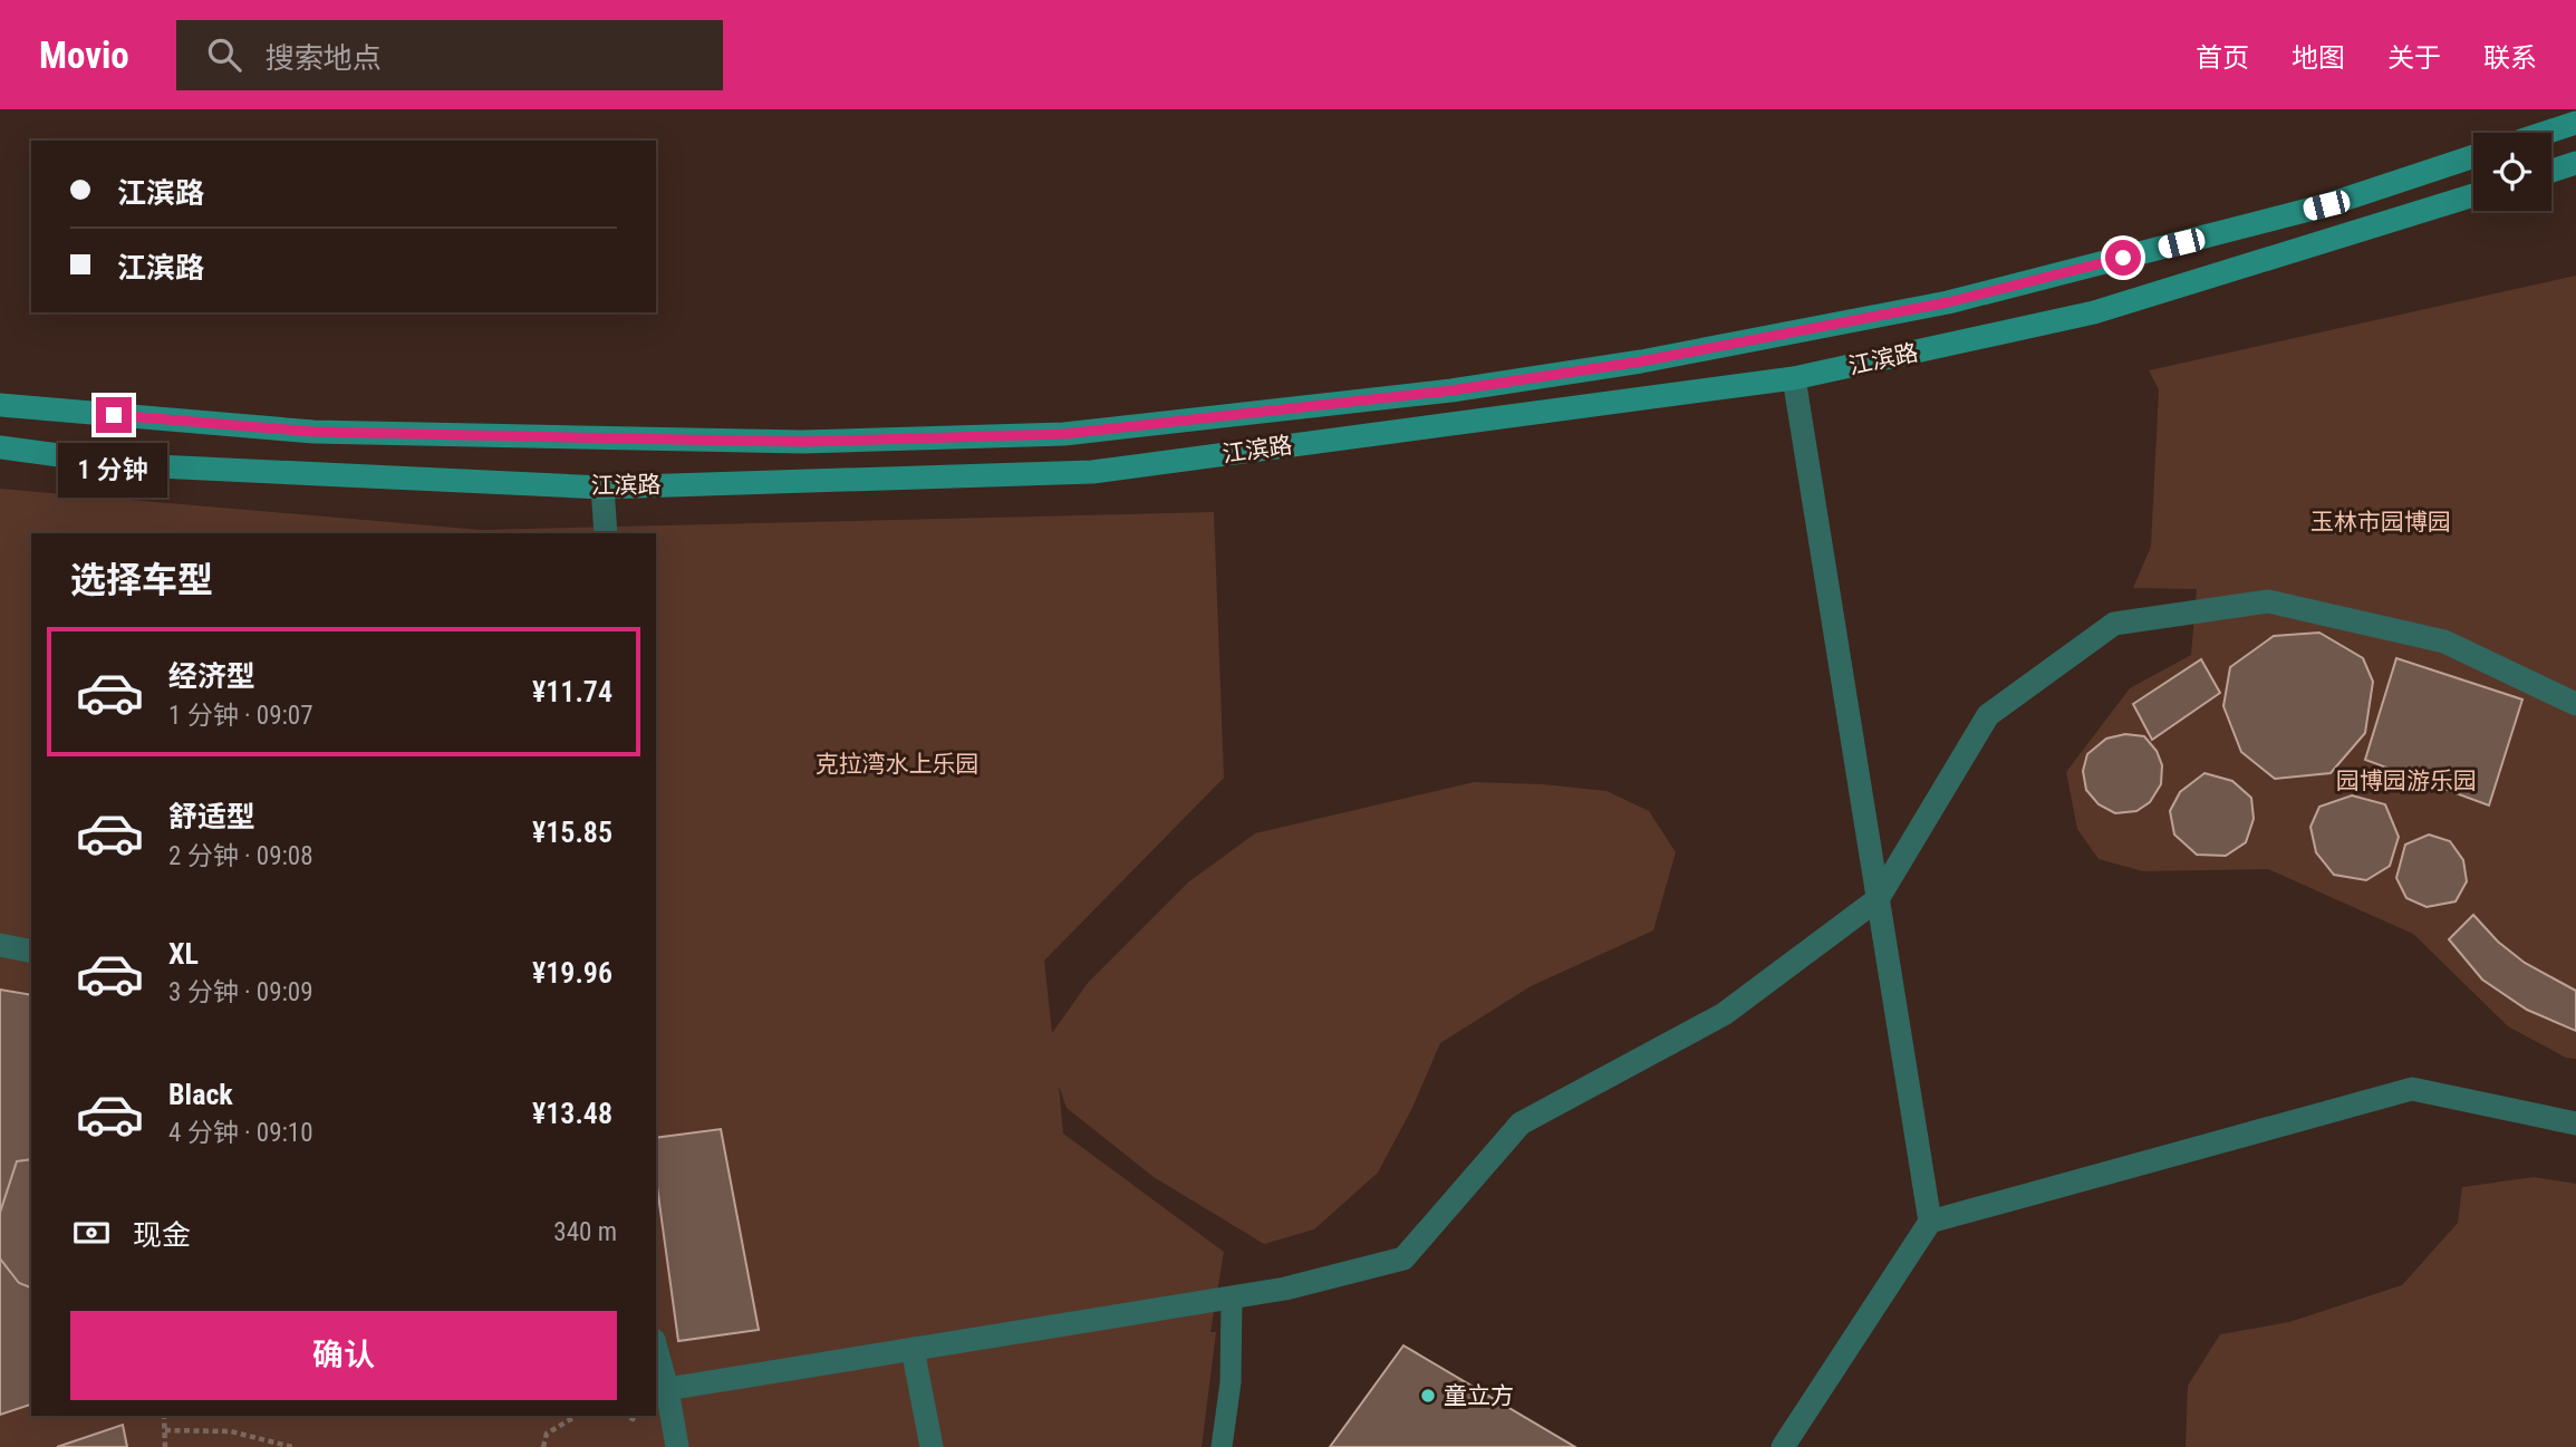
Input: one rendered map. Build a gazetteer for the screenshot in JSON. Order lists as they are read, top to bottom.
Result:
{
  "streets": {
    "main road": ["江滨路"]
  },
  "parks": ["玉林市园博园", "克拉湾水上乐园", "园博园游乐园"],
  "places": ["童立方"],
  "page": {
    "header": "Movio",
    "search": "搜索地点",
    "nav": [
      "首页",
      "地图",
      "关于",
      "联系"
    ],
    "banner": ["江滨路", "江滨路"],
    "bubble": "1 分钟",
    "heading": "选择车型",
    "list": [
      {
        "name": "经济型",
        "note": "1 分钟 · 09:07",
        "value": "¥11.74"
      },
      {
        "name": "舒适型",
        "note": "2 分钟 · 09:08",
        "value": "¥15.85"
      },
      {
        "name": "XL",
        "note": "3 分钟 · 09:09",
        "value": "¥19.96"
      },
      {
        "name": "Black",
        "note": "4 分钟 · 09:10",
        "value": "¥13.48"
      }
    ],
    "pay": ["现金", "340 m"],
    "buttons": "确认"
  }
}
